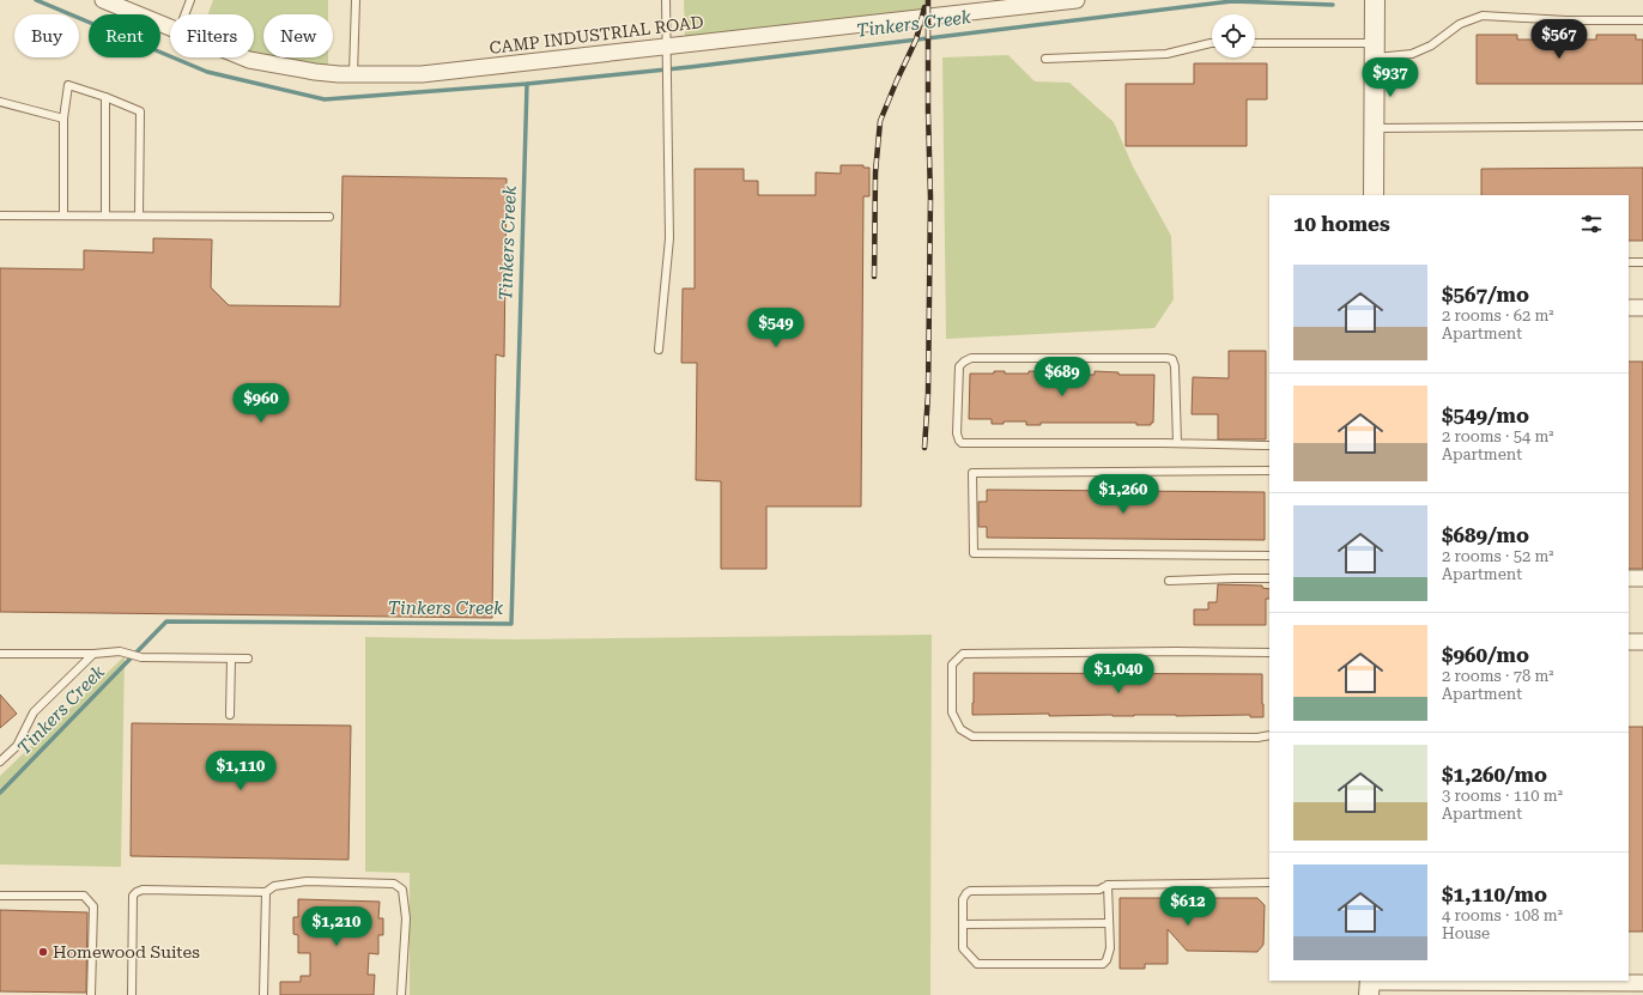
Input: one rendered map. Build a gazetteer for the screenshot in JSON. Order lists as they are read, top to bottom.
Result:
{
  "streets": {
    "street": ["CAMP INDUSTRIAL ROAD"]
  },
  "water": ["Tinkers Creek"],
  "places": ["Homewood Suites"],
  "page": {
    "chip": [
      "Buy",
      "Rent",
      "Filters",
      "New"
    ],
    "price": [
      "$567",
      "$937",
      "$549",
      "$689",
      "$960",
      "$1,260",
      "$1,040",
      "$1,110",
      "$612",
      "$1,210"
    ],
    "heading": "10 homes",
    "list": [
      {
        "name": "$567/mo",
        "note": "2 rooms · 62 m² · Apartment"
      },
      {
        "name": "$549/mo",
        "note": "2 rooms · 54 m² · Apartment"
      },
      {
        "name": "$689/mo",
        "note": "2 rooms · 52 m² · Apartment"
      },
      {
        "name": "$960/mo",
        "note": "2 rooms · 78 m² · Apartment"
      },
      {
        "name": "$1,260/mo",
        "note": "3 rooms · 110 m² · Apartment"
      },
      {
        "name": "$1,110/mo",
        "note": "4 rooms · 108 m² · House"
      }
    ]
  }
}
